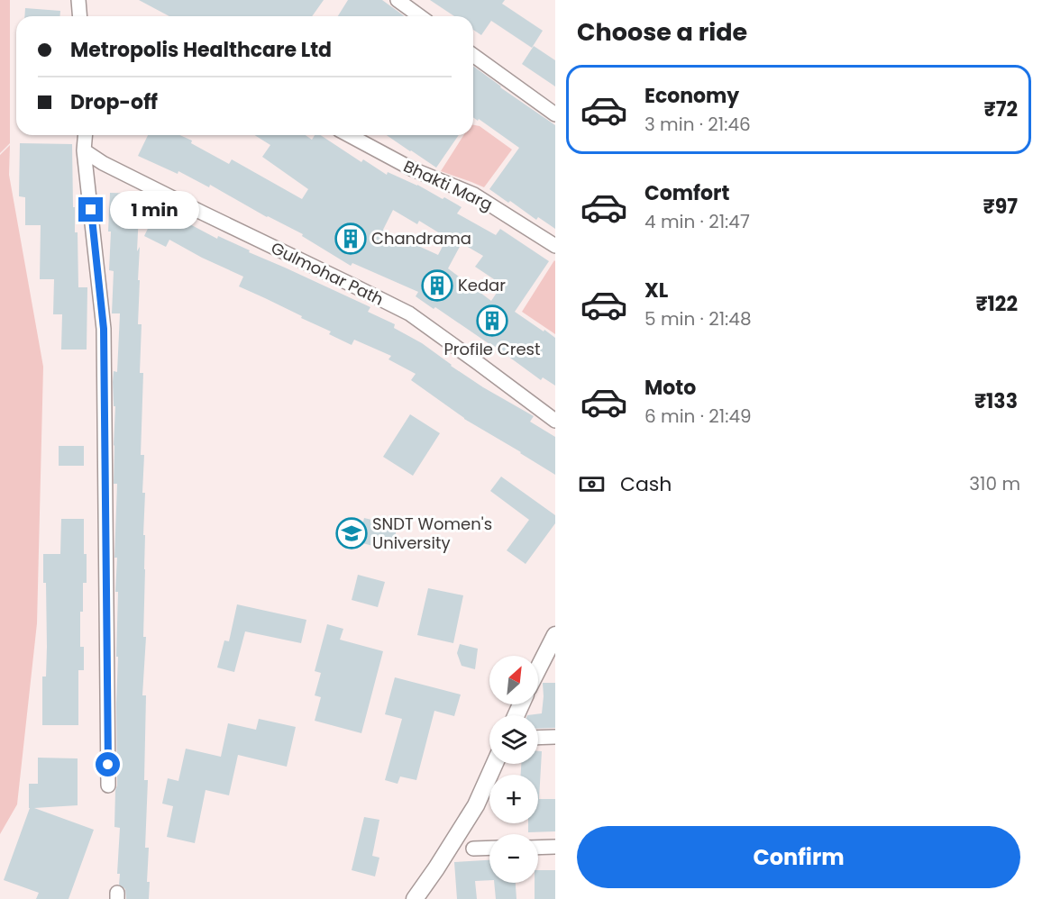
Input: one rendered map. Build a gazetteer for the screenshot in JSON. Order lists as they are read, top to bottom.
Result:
{
  "streets": {
    "street": ["Bhakti Marg", "Gulmohar Path"]
  },
  "places": {
    "building": ["Chandrama", "Kedar", "Profile Crest"],
    "school or university": ["SNDT Women's University"]
  },
  "north": "top right",
  "page": {
    "heading": "Choose a ride",
    "banner": ["Metropolis Healthcare Ltd", "Drop-off"],
    "list": [
      {
        "name": "Economy",
        "note": "3 min · 21:46",
        "value": "₹72"
      },
      {
        "name": "Comfort",
        "note": "4 min · 21:47",
        "value": "₹97"
      },
      {
        "name": "XL",
        "note": "5 min · 21:48",
        "value": "₹122"
      },
      {
        "name": "Moto",
        "note": "6 min · 21:49",
        "value": "₹133"
      }
    ],
    "bubble": "1 min",
    "pay": ["Cash", "310 m"],
    "map_buttons": ["+", "−"],
    "buttons": "Confirm"
  }
}
